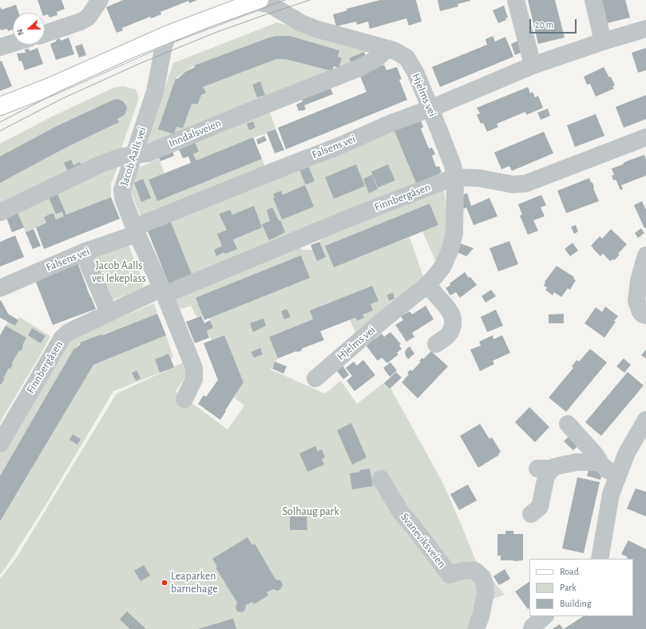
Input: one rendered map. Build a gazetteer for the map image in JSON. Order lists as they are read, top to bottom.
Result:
{
  "streets": {
    "street": [
      "Hjelms vei",
      "Inndalsveien",
      "Falsens vei",
      "Jacob Aalls vei",
      "Finnbergåsen",
      "Svaneviksveien"
    ]
  },
  "crossings": [
    ["Hjelms vei", "Inndalsveien"],
    ["Hjelms vei", "Falsens vei"],
    ["Hjelms vei", "Finnbergåsen"],
    ["Inndalsveien", "Jacob Aalls vei"],
    ["Falsens vei", "Jacob Aalls vei"],
    ["Jacob Aalls vei", "Finnbergåsen"]
  ],
  "parks": ["Jacob Aalls vei lekeplass", "Solhaug park"],
  "places": ["Leaparken barnehage"],
  "legend": ["Road", "Park", "Building"],
  "scale_bar": "20 m",
  "north": "left"
}
